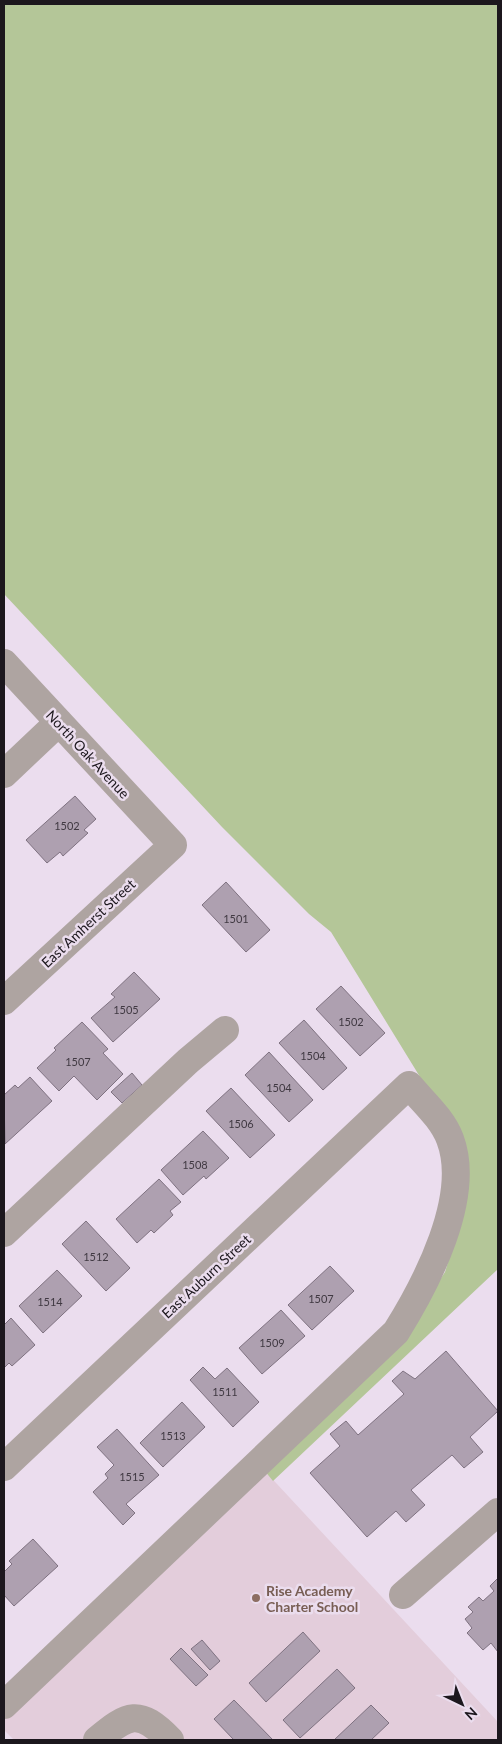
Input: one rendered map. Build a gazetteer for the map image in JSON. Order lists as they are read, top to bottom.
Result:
{
  "streets": {
    "street": ["North Oak Avenue", "East Amherst Street", "East Auburn Street"]
  },
  "crossings": [
    ["North Oak Avenue", "East Amherst Street"]
  ],
  "places": ["Rise Academy Charter School"],
  "house_numbers": [
    "1502",
    "1501",
    "1505",
    "1502",
    "1504",
    "1507",
    "1504",
    "1506",
    "1508",
    "1512",
    "1507",
    "1514",
    "1509",
    "1511",
    "1513",
    "1515"
  ],
  "north": "bottom right"
}
